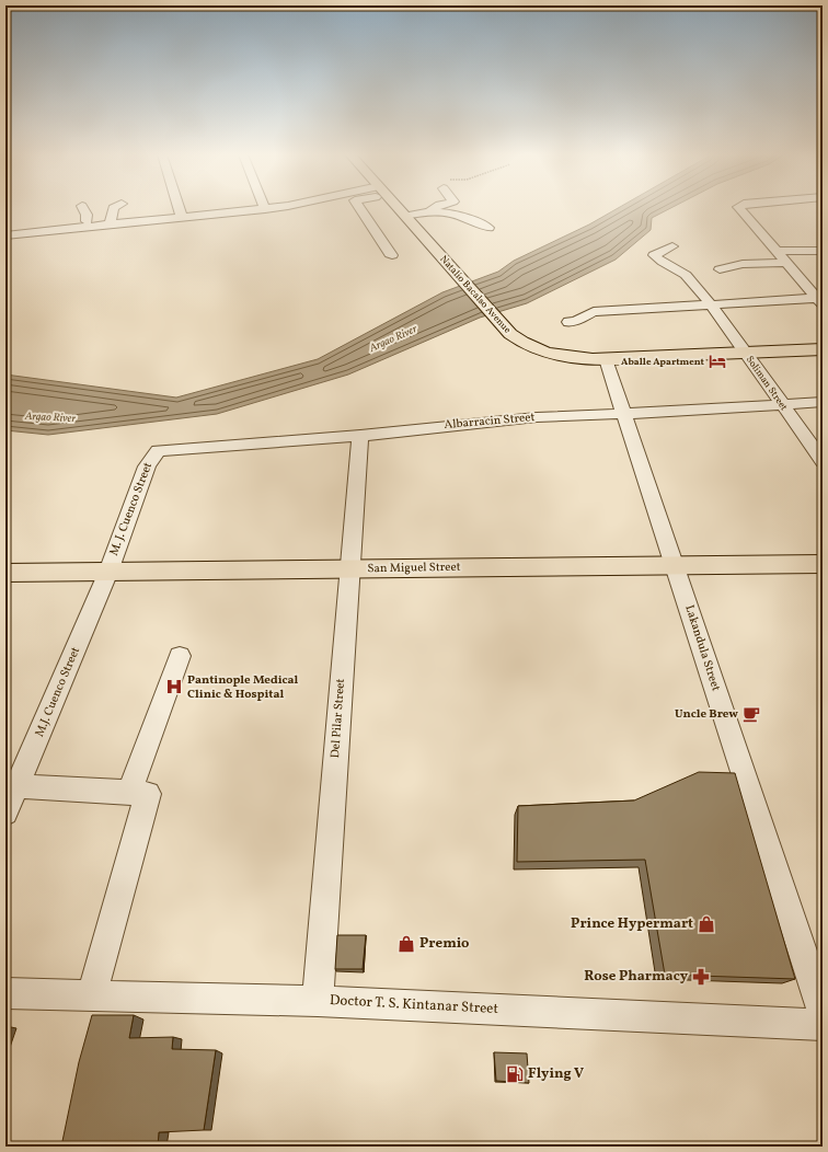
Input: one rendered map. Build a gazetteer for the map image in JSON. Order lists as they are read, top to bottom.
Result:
{
  "streets": {
    "main road": ["Natalio Bacalso Avenue", "San Miguel Street"],
    "street": [
      "Soliman Street",
      "Albarracin Street",
      "M. J. Cuenco Street",
      "Lakandula Street",
      "M.J. Cuenco Street",
      "Del Pilar Street",
      "Doctor T. S. Kintanar Street"
    ]
  },
  "crossings": [
    ["Natalio Bacalso Avenue", "Soliman Street"],
    ["Natalio Bacalso Avenue", "Lakandula Street"],
    ["Soliman Street", "Albarracin Street"],
    ["Albarracin Street", "M. J. Cuenco Street"],
    ["Albarracin Street", "Lakandula Street"],
    ["Albarracin Street", "Del Pilar Street"],
    ["M. J. Cuenco Street", "San Miguel Street"],
    ["M. J. Cuenco Street", "M.J. Cuenco Street"],
    ["San Miguel Street", "Lakandula Street"],
    ["San Miguel Street", "M.J. Cuenco Street"],
    ["San Miguel Street", "Del Pilar Street"],
    ["Del Pilar Street", "Doctor T. S. Kintanar Street"]
  ],
  "water": ["Argao River"],
  "places": {
    "hotel": ["Aballe Apartment"],
    "hospital": ["Pantinople Medical Clinic & Hospital"],
    "cafe": ["Uncle Brew"],
    "shop": ["Prince Hypermart", "Premio"],
    "pharmacy": ["Rose Pharmacy"],
    "fuel station": ["Flying V"]
  }
}
